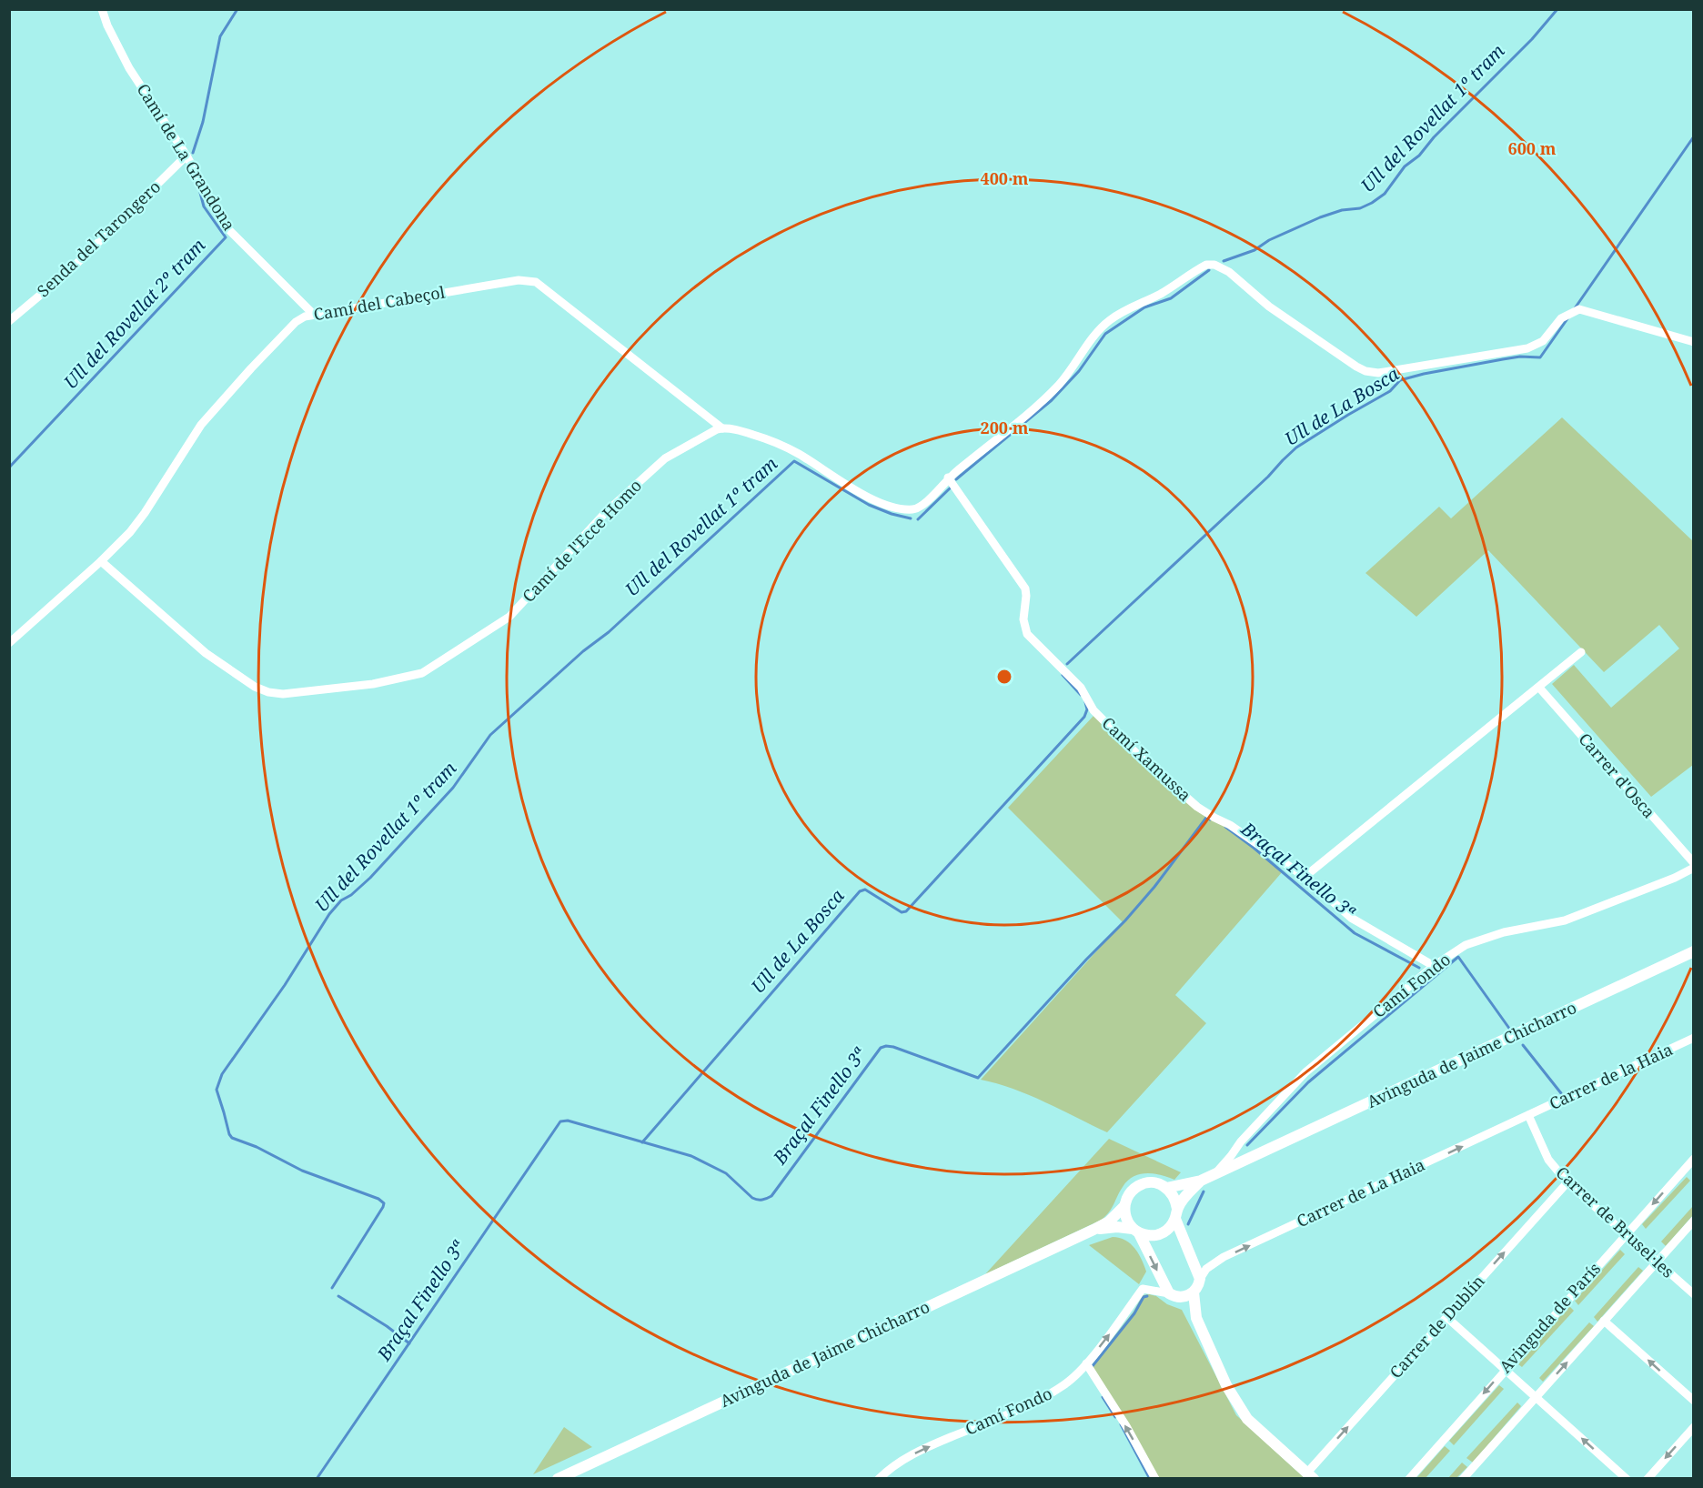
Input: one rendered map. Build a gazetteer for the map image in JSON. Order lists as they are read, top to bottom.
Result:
{
  "streets": {
    "street": [
      "Camí de La Grandona",
      "Senda del Tarongero",
      "Camí del Cabeçol",
      "Camí de l'Ecce Homo",
      "Camí Xamussa",
      "Carrer d'Osca",
      "Camí Fondo",
      "Avinguda de Jaime Chicharro",
      "Carrer de la Haia",
      "Carrer de La Haia",
      "Carrer de Brusel·les",
      "Avinguda de París",
      "Carrer de Dublín"
    ]
  },
  "crossings": [
    ["Camí de La Grandona", "Senda del Tarongero"],
    ["Camí de La Grandona", "Camí del Cabeçol"],
    ["Camí del Cabeçol", "Camí de l'Ecce Homo"],
    ["Camí Xamussa", "Camí Fondo"],
    ["Camí Fondo", "Avinguda de Jaime Chicharro"],
    ["Carrer de la Haia", "Carrer de La Haia"],
    ["Carrer de la Haia", "Carrer de Brusel·les"],
    ["Carrer de La Haia", "Carrer de Brusel·les"],
    ["Carrer de Brusel·les", "Avinguda de París"],
    ["Carrer de Brusel·les", "Carrer de Dublín"]
  ],
  "one_way": ["Camí Fondo", "Carrer de La Haia", "Carrer de Dublín"],
  "water": [
    "Ull del Rovellat 1º tram",
    "Ull del Rovellat 2º tram",
    "Ull de La Bosca",
    "Braçal Finello 3ª"
  ],
  "rings": ["600 m", "400 m", "200 m"]
}
